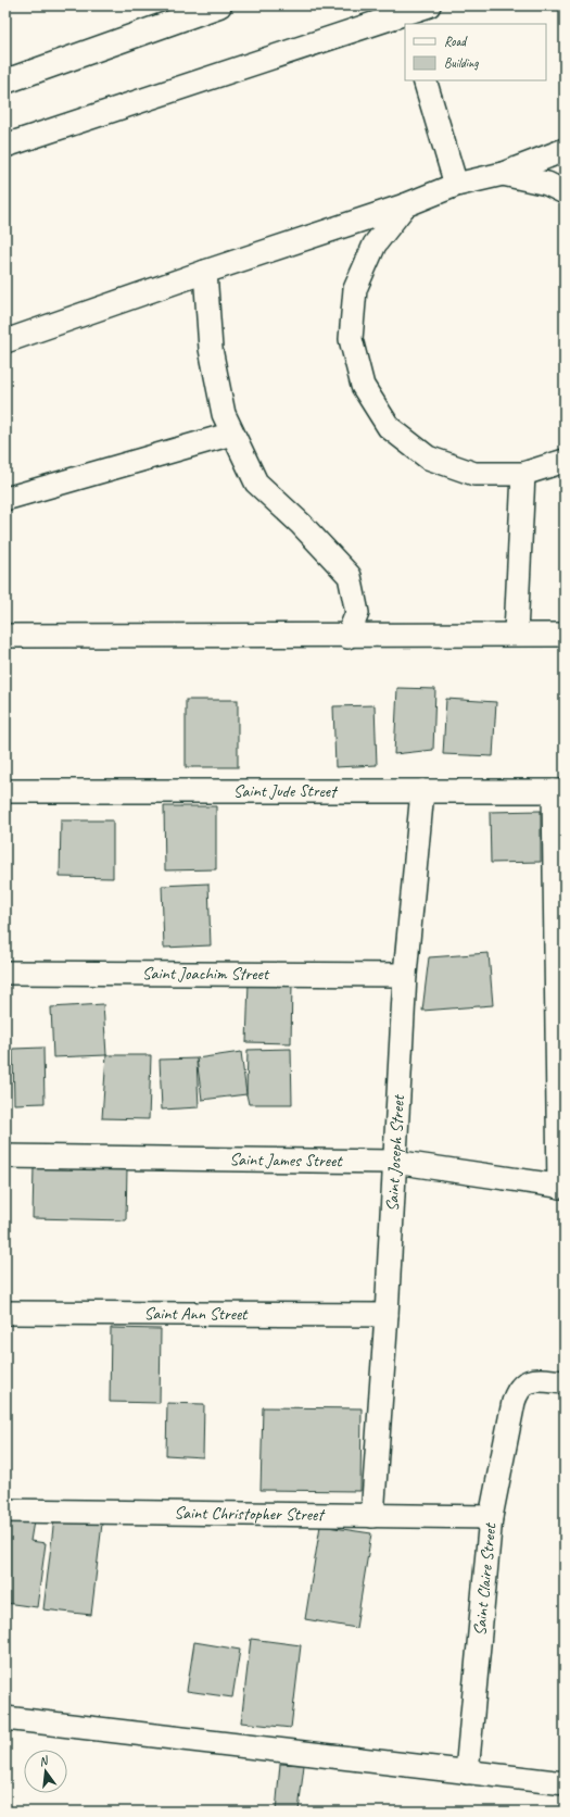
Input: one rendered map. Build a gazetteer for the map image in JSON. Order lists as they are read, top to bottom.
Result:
{
  "streets": {
    "street": [
      "Saint Jude Street",
      "Saint Joachim Street",
      "Saint Joseph Street",
      "Saint James Street",
      "Saint Ann Street",
      "Saint Christopher Street",
      "Saint Claire Street"
    ]
  },
  "crossings": [
    ["Saint Jude Street", "Saint Joseph Street"],
    ["Saint Joachim Street", "Saint Joseph Street"],
    ["Saint Joseph Street", "Saint James Street"],
    ["Saint Joseph Street", "Saint Ann Street"],
    ["Saint Joseph Street", "Saint Christopher Street"],
    ["Saint Christopher Street", "Saint Claire Street"]
  ],
  "legend": ["Road", "Building"],
  "north": "top"
}
